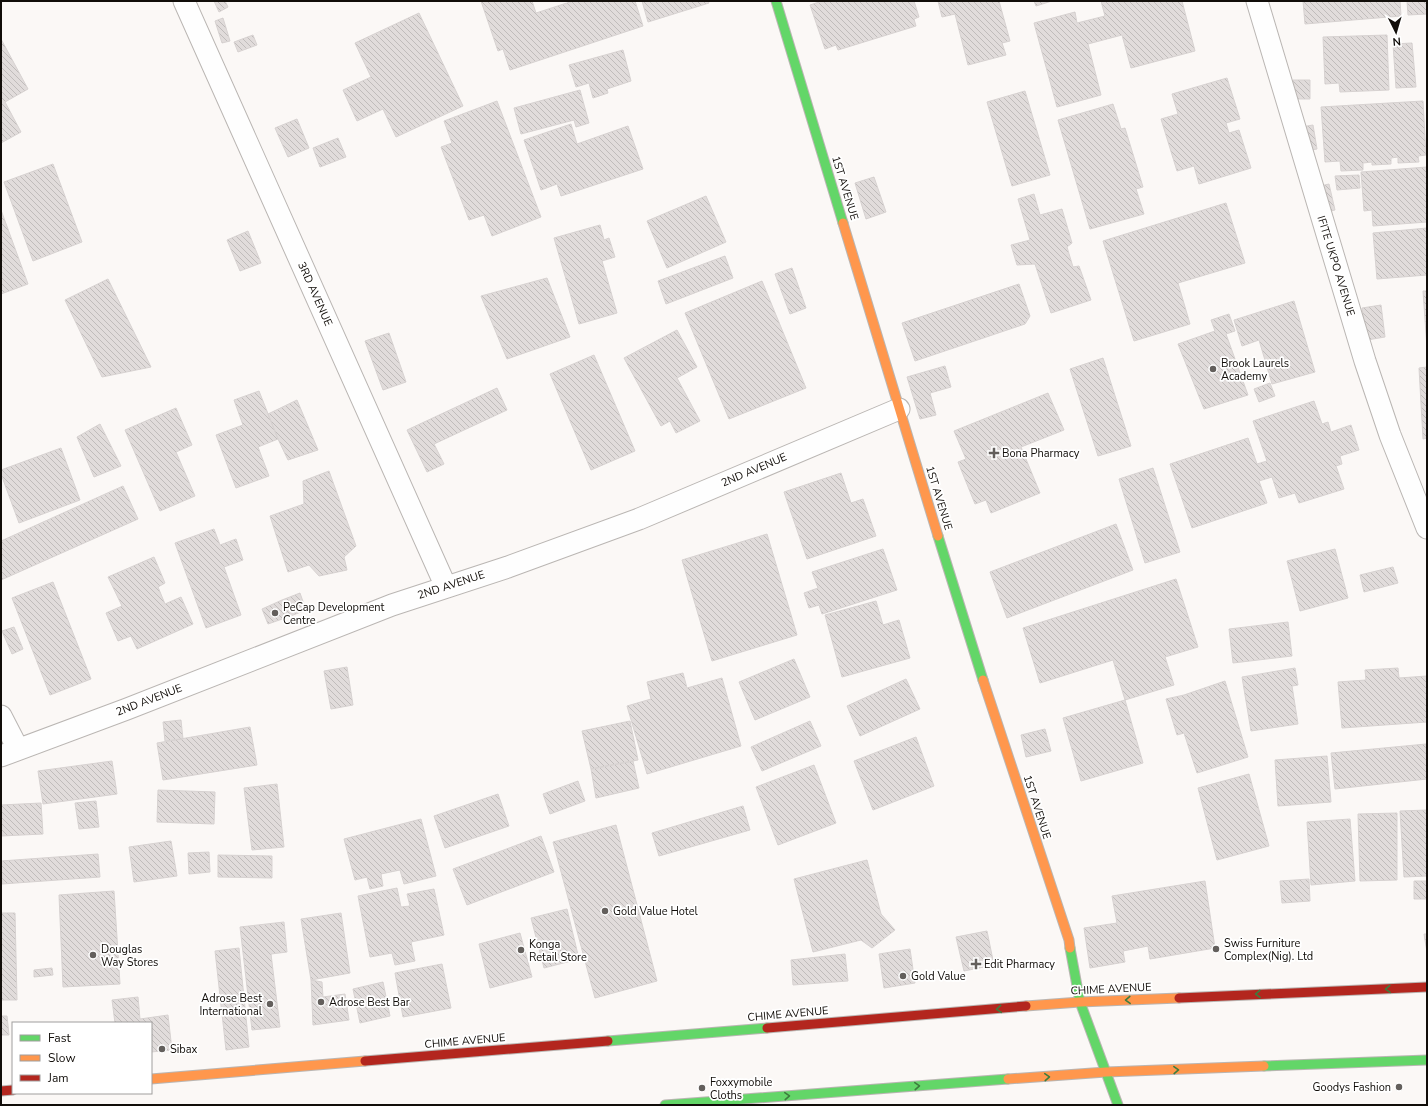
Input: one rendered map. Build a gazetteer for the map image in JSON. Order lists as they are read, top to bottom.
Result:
{
  "streets": {
    "main road": ["1ST AVENUE", "CHIME AVENUE"],
    "street": ["IFITE UKPO AVENUE", "3RD AVENUE", "2ND AVENUE"]
  },
  "crossings": [
    ["1ST AVENUE", "2ND AVENUE"],
    ["1ST AVENUE", "CHIME AVENUE"],
    ["3RD AVENUE", "2ND AVENUE"]
  ],
  "places": {
    "other": [
      "Brook Laurels Academy",
      "PeCap Development Centre",
      "Gold Value Hotel",
      "Swiss Furniture Complex(Nig). Ltd",
      "Konga Retail Store",
      "Douglas Way Stores",
      "Gold Value",
      "Adrose Best Bar",
      "Adrose Best International",
      "Sibax",
      "Goodys Fashion",
      "Foxxymobile Cloths"
    ],
    "health": ["Bona Pharmacy", "Edit Pharmacy"]
  },
  "legend": ["Fast", "Slow", "Jam"],
  "north": "bottom"
}
